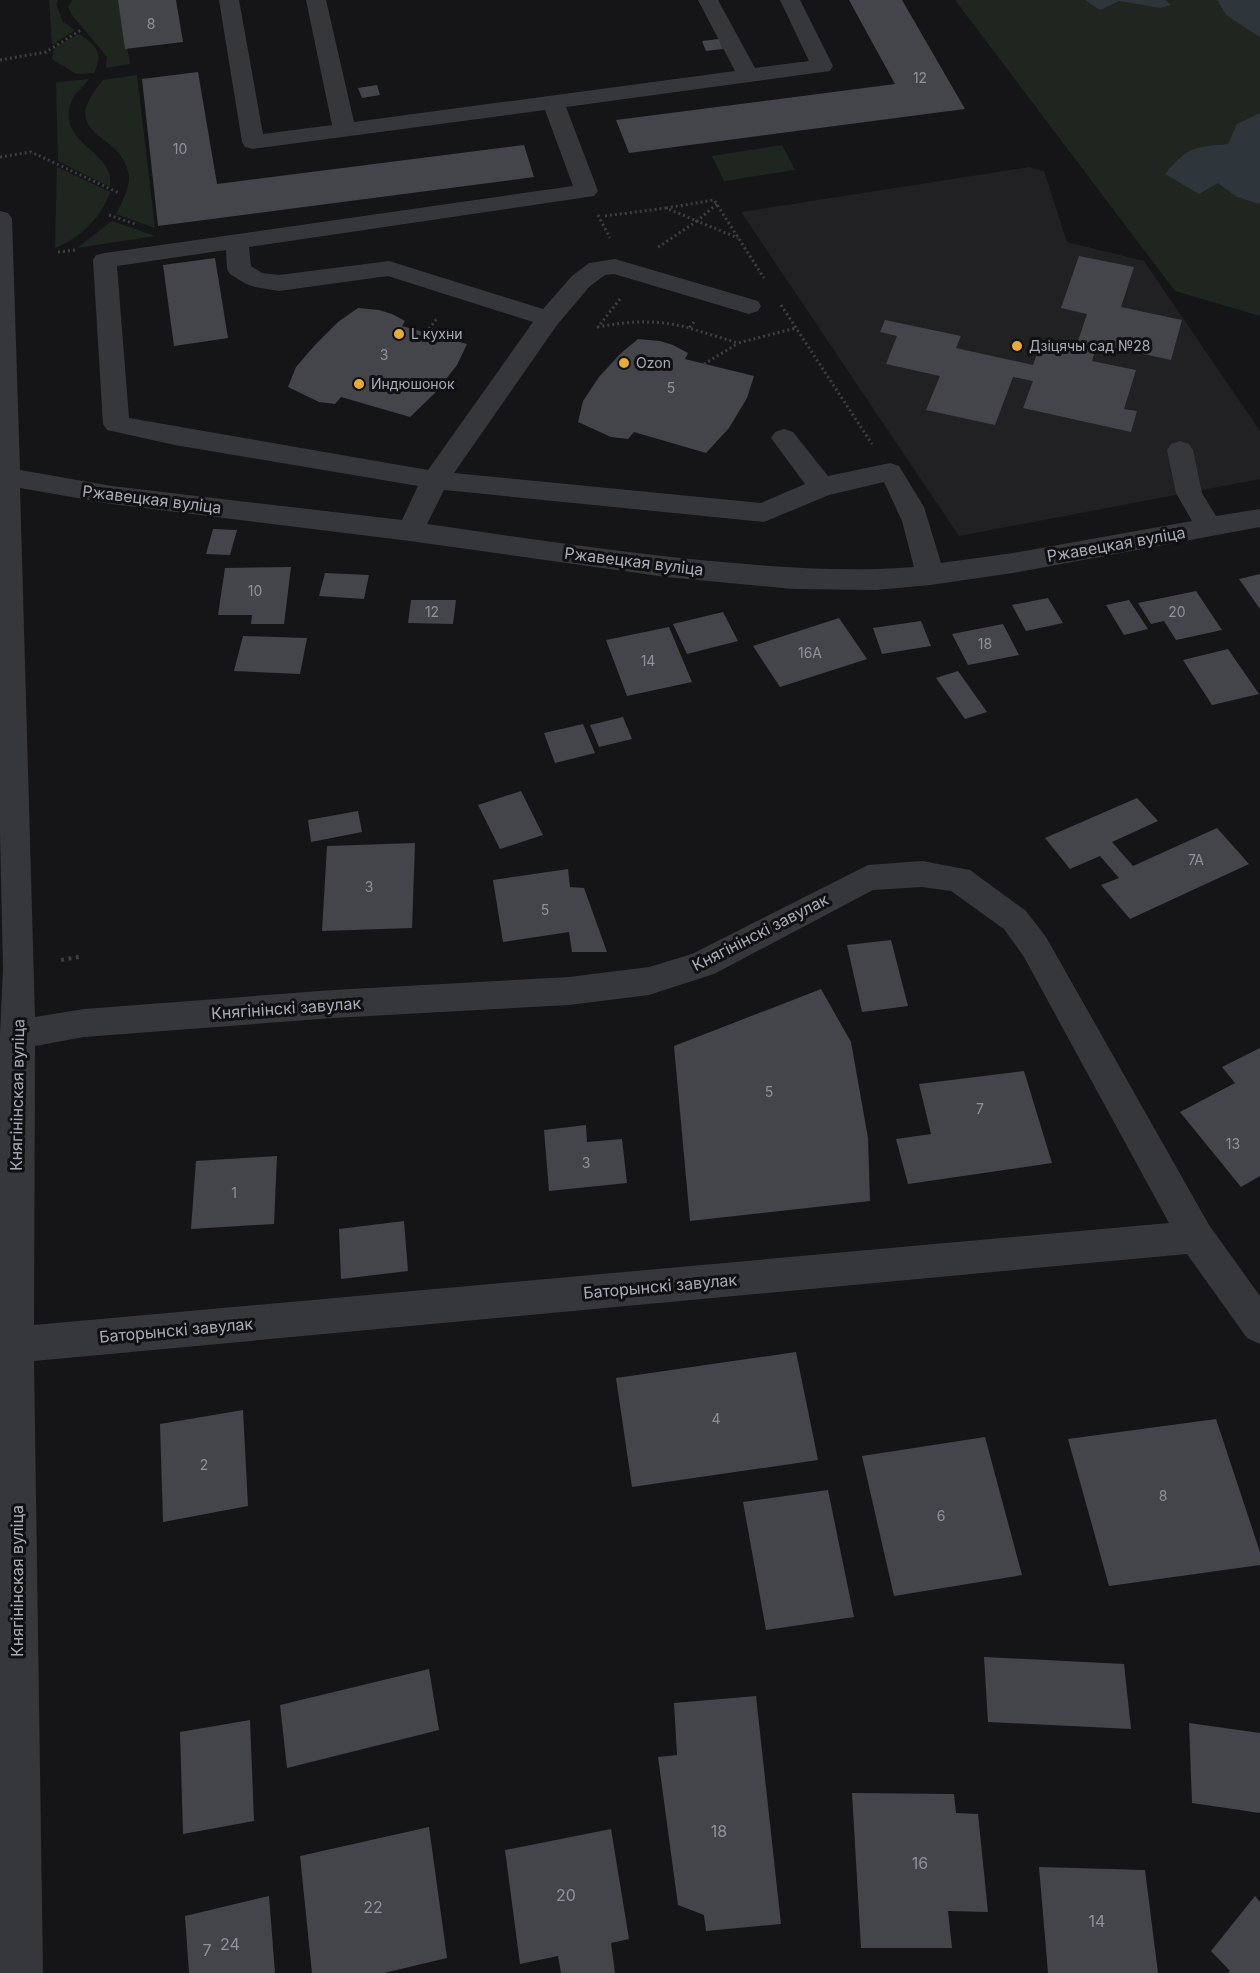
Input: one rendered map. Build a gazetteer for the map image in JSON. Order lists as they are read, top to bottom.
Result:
{
  "streets": {
    "street": [
      "Ржавецкая вуліца",
      "Княгінінскі завулак",
      "Княгінінская вуліца",
      "Баторынскі завулак"
    ]
  },
  "crossings": [
    ["Ржавецкая вуліца", "Княгінінская вуліца"],
    ["Княгінінскі завулак", "Княгінінская вуліца"],
    ["Княгінінскі завулак", "Баторынскі завулак"],
    ["Княгінінская вуліца", "Баторынскі завулак"]
  ],
  "places": [
    "L кухни",
    "Дзіцячы сад №28",
    "Ozon",
    "Индюшонок"
  ],
  "house_numbers": [
    "8",
    "12",
    "10",
    "3",
    "5",
    "10",
    "12",
    "20",
    "18",
    "16А",
    "14",
    "7А",
    "3",
    "5",
    "5",
    "7",
    "13",
    "3",
    "1",
    "4",
    "2",
    "8",
    "6",
    "18",
    "16",
    "20",
    "22",
    "14",
    "24",
    "7"
  ]
}
